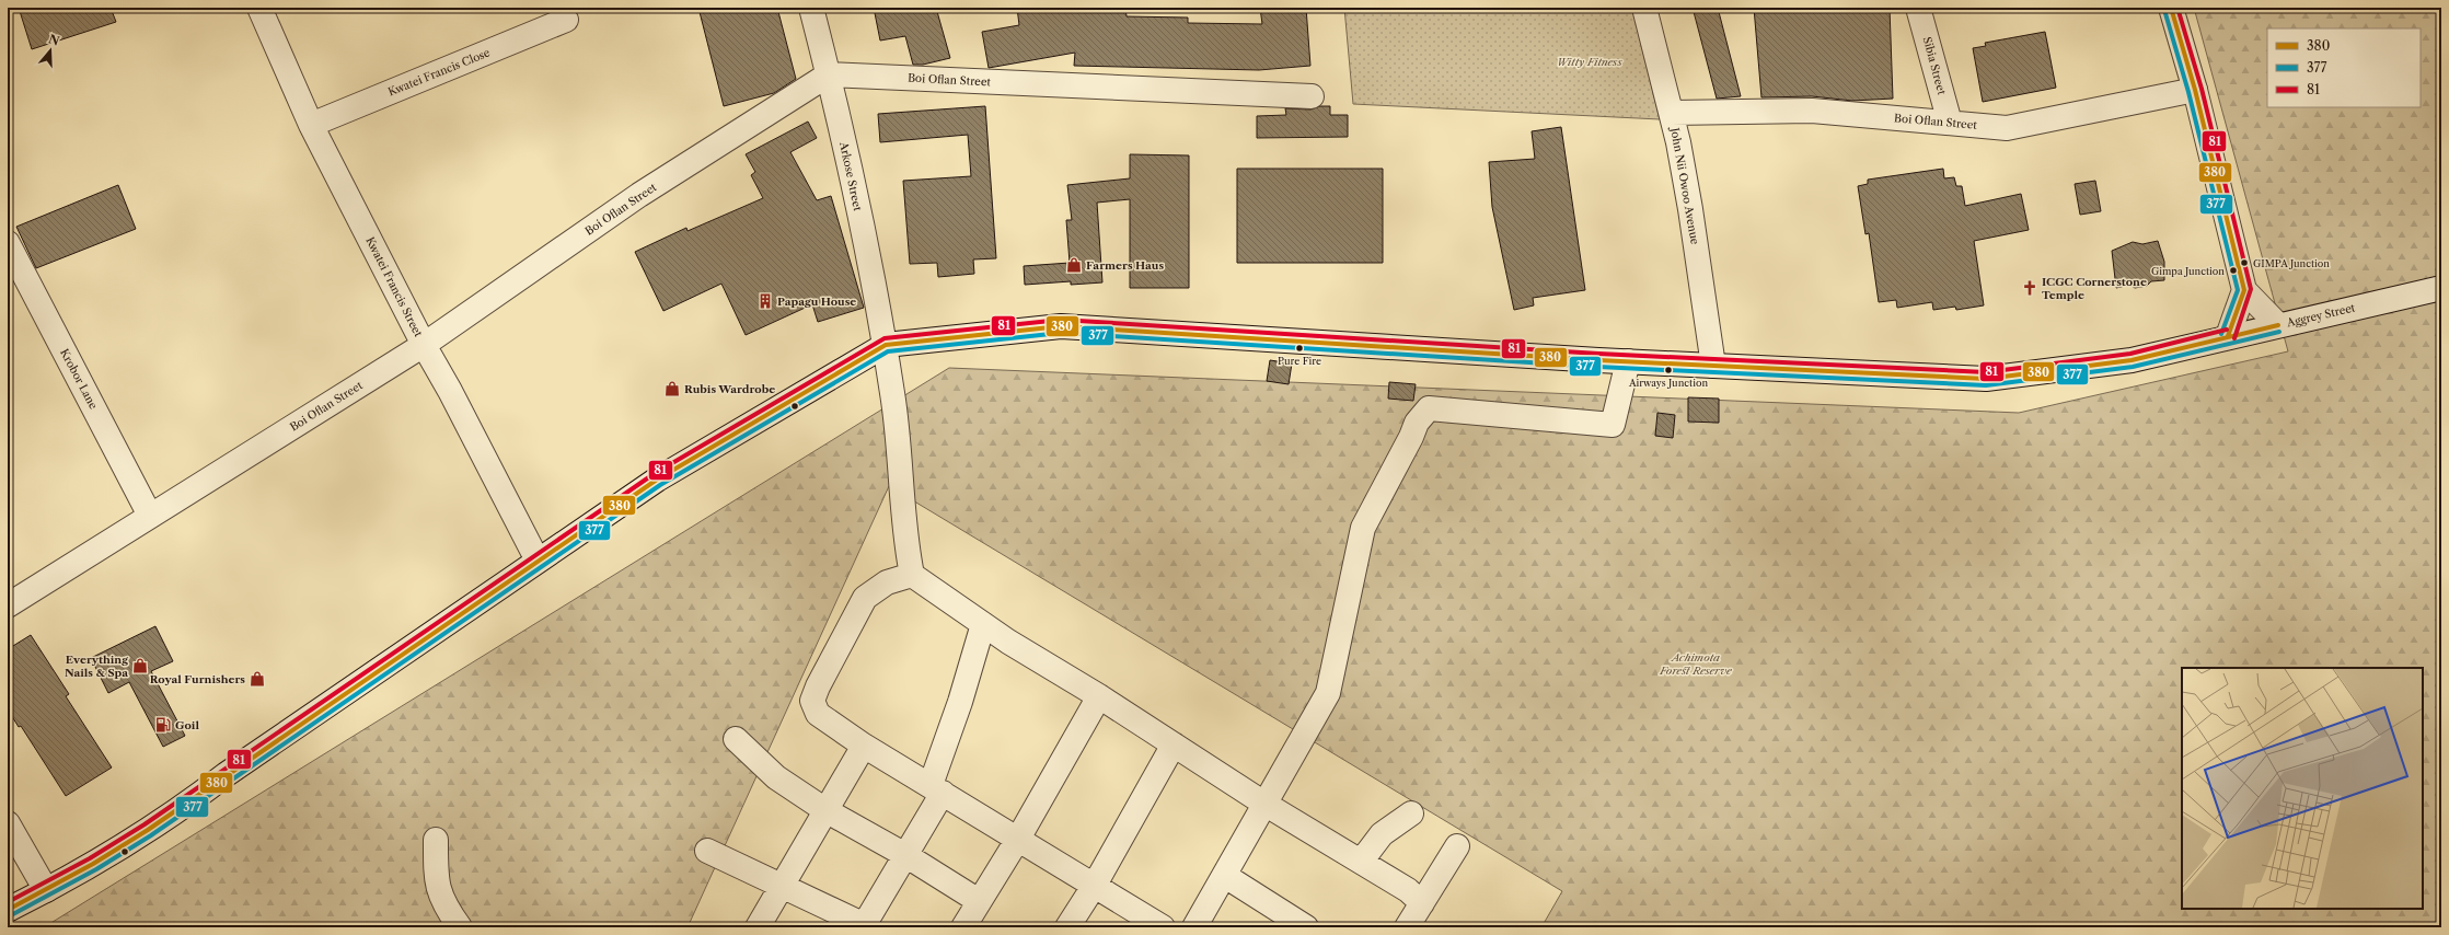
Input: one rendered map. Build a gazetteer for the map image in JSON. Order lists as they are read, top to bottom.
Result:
{
  "streets": {
    "street": [
      "Sibia Street",
      "Kwatei Francis Close",
      "Boi Oflan Street",
      "Arkose Street",
      "John Nii Owoo Avenue",
      "Kwatei Francis Street",
      "Aggrey Street",
      "Krobor Lane"
    ]
  },
  "crossings": [
    ["Sibia Street", "Boi Oflan Street"],
    ["Kwatei Francis Close", "Kwatei Francis Street"],
    ["Boi Oflan Street", "Arkose Street"],
    ["Boi Oflan Street", "John Nii Owoo Avenue"],
    ["Boi Oflan Street", "Kwatei Francis Street"],
    ["Boi Oflan Street", "Krobor Lane"],
    ["Arkose Street", "Aggrey Street"],
    ["John Nii Owoo Avenue", "Aggrey Street"],
    ["Kwatei Francis Street", "Aggrey Street"]
  ],
  "parks": ["Witty Fitness", "Achimota Forest Reserve"],
  "places": {
    "other": [
      "GIMPA Junction",
      "Gimpa Junction",
      "Pure Fire",
      "Airways Junction"
    ],
    "shop": [
      "Farmers Haus",
      "Rubis Wardrobe",
      "Everything Nails & Spa",
      "Royal Furnishers"
    ],
    "church": ["ICGC Cornerstone Temple"],
    "building": ["Papagu House"],
    "fuel station": ["Goil"]
  },
  "lines": ["transit line 380", "transit line 81", "transit line 377"],
  "legend": ["380", "377", "81"],
  "north": "top"
}
